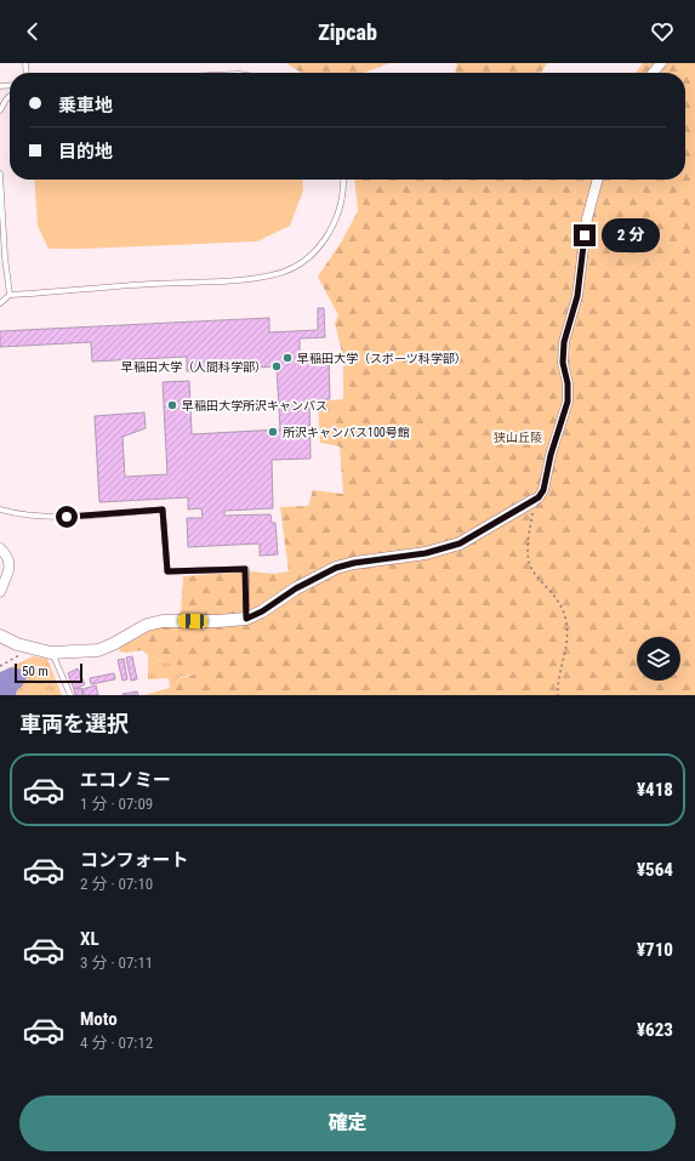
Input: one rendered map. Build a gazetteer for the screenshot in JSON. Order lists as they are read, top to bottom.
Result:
{
  "parks": ["狭山丘陵"],
  "places": [
    "早稲田大学（スポーツ科学部）",
    "早稲田大学（人間科学部）",
    "早稲田大学所沢キャンパス",
    "所沢キャンパス100号館"
  ],
  "scale_bar": "50 m",
  "page": {
    "header": "Zipcab",
    "banner": ["乗車地", "目的地"],
    "bubble": "2 分",
    "scale": "50 m",
    "heading": "車両を選択",
    "list": [
      {
        "name": "エコノミー",
        "note": "1 分 · 07:09",
        "value": "¥418"
      },
      {
        "name": "コンフォート",
        "note": "2 分 · 07:10",
        "value": "¥564"
      },
      {
        "name": "XL",
        "note": "3 分 · 07:11",
        "value": "¥710"
      },
      {
        "name": "Moto",
        "note": "4 分 · 07:12",
        "value": "¥623"
      }
    ],
    "buttons": "確定"
  }
}
